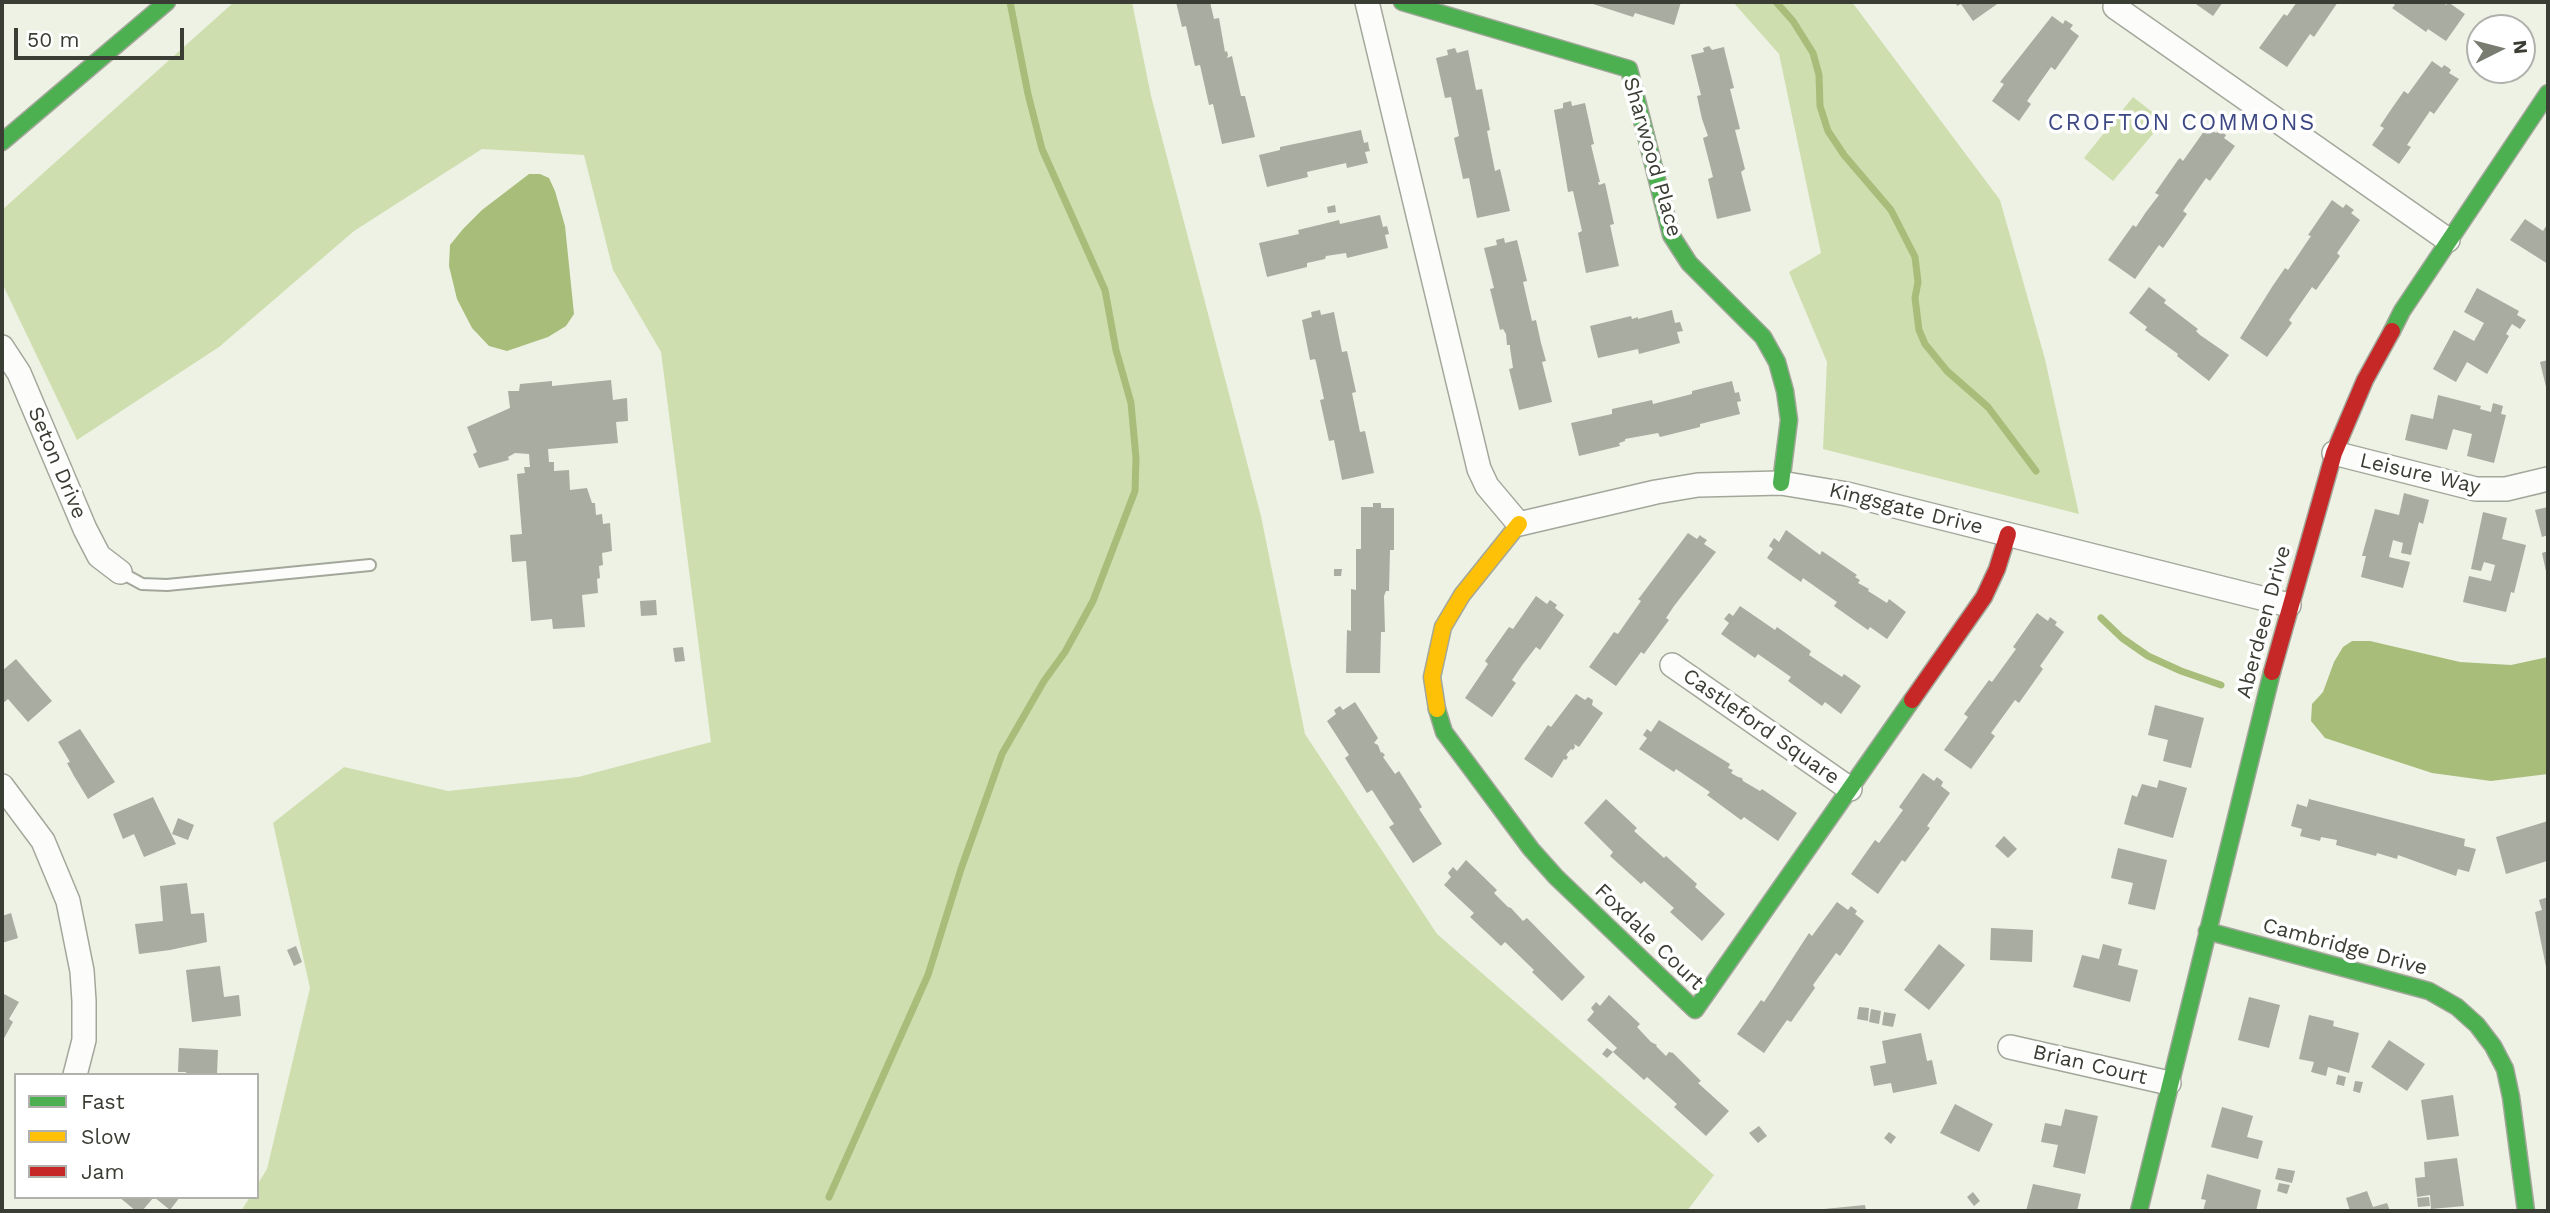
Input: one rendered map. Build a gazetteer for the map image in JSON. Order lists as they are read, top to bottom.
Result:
{
  "streets": {
    "street": [
      "Sharwood Place",
      "Seton Drive",
      "Leisure Way",
      "Kingsgate Drive",
      "Aberdeen Drive",
      "Castleford Square",
      "Foxdale Court",
      "Cambridge Drive",
      "Brian Court"
    ]
  },
  "crossings": [
    ["Sharwood Place", "Kingsgate Drive"],
    ["Leisure Way", "Aberdeen Drive"],
    ["Kingsgate Drive", "Aberdeen Drive"],
    ["Kingsgate Drive", "Foxdale Court"],
    ["Aberdeen Drive", "Cambridge Drive"],
    ["Aberdeen Drive", "Brian Court"],
    ["Castleford Square", "Foxdale Court"]
  ],
  "districts": ["CROFTON COMMONS"],
  "legend": ["Fast", "Slow", "Jam"],
  "scale_bar": "50 m",
  "north": "right"
}
